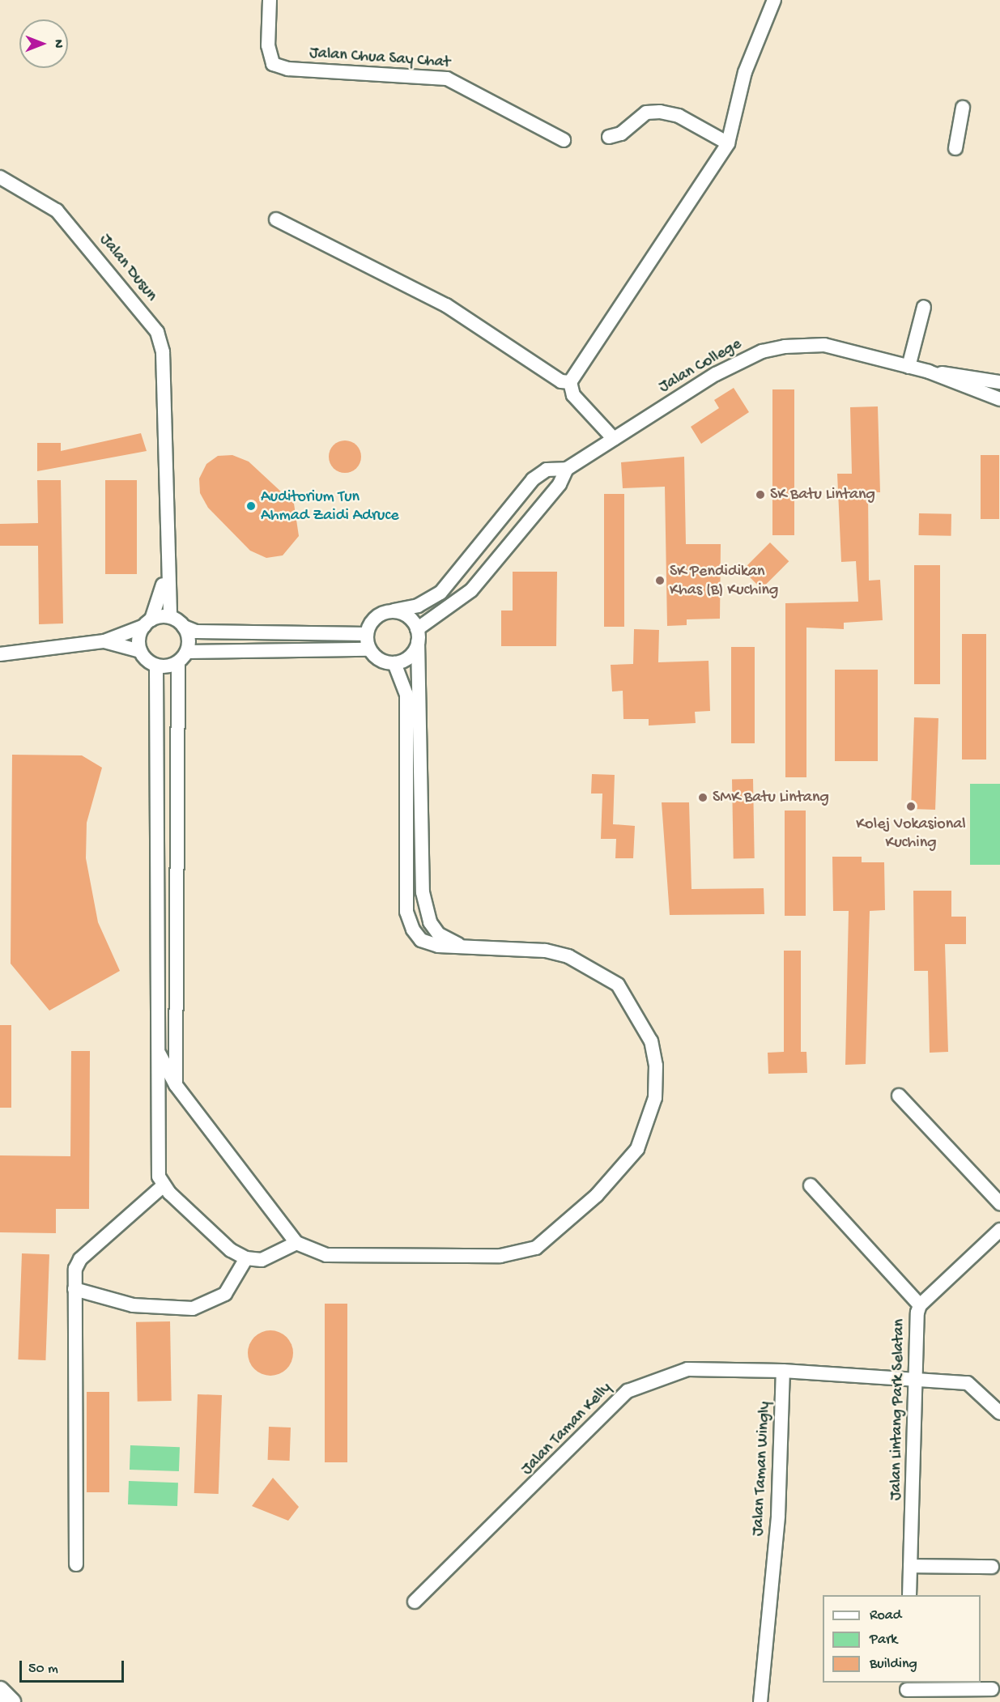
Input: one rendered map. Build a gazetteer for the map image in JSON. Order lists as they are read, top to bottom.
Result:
{
  "streets": {
    "street": [
      "Jalan Chua Say Chat",
      "Jalan Dusun",
      "Jalan College",
      "Jalan Lintang Park Selatan",
      "Jalan Taman Kelly",
      "Jalan Taman Wingly"
    ]
  },
  "crossings": [
    ["Jalan Taman Kelly", "Jalan Taman Wingly"]
  ],
  "places": [
    "SK Batu Lintang",
    "Auditorium Tun Ahmad Zaidi Adruce",
    "SK Pendidikan Khas (B) Kuching",
    "SMK Batu Lintang",
    "Kolej Vokasional Kuching"
  ],
  "legend": ["Road", "Park", "Building"],
  "scale_bar": "50 m",
  "north": "right"
}
